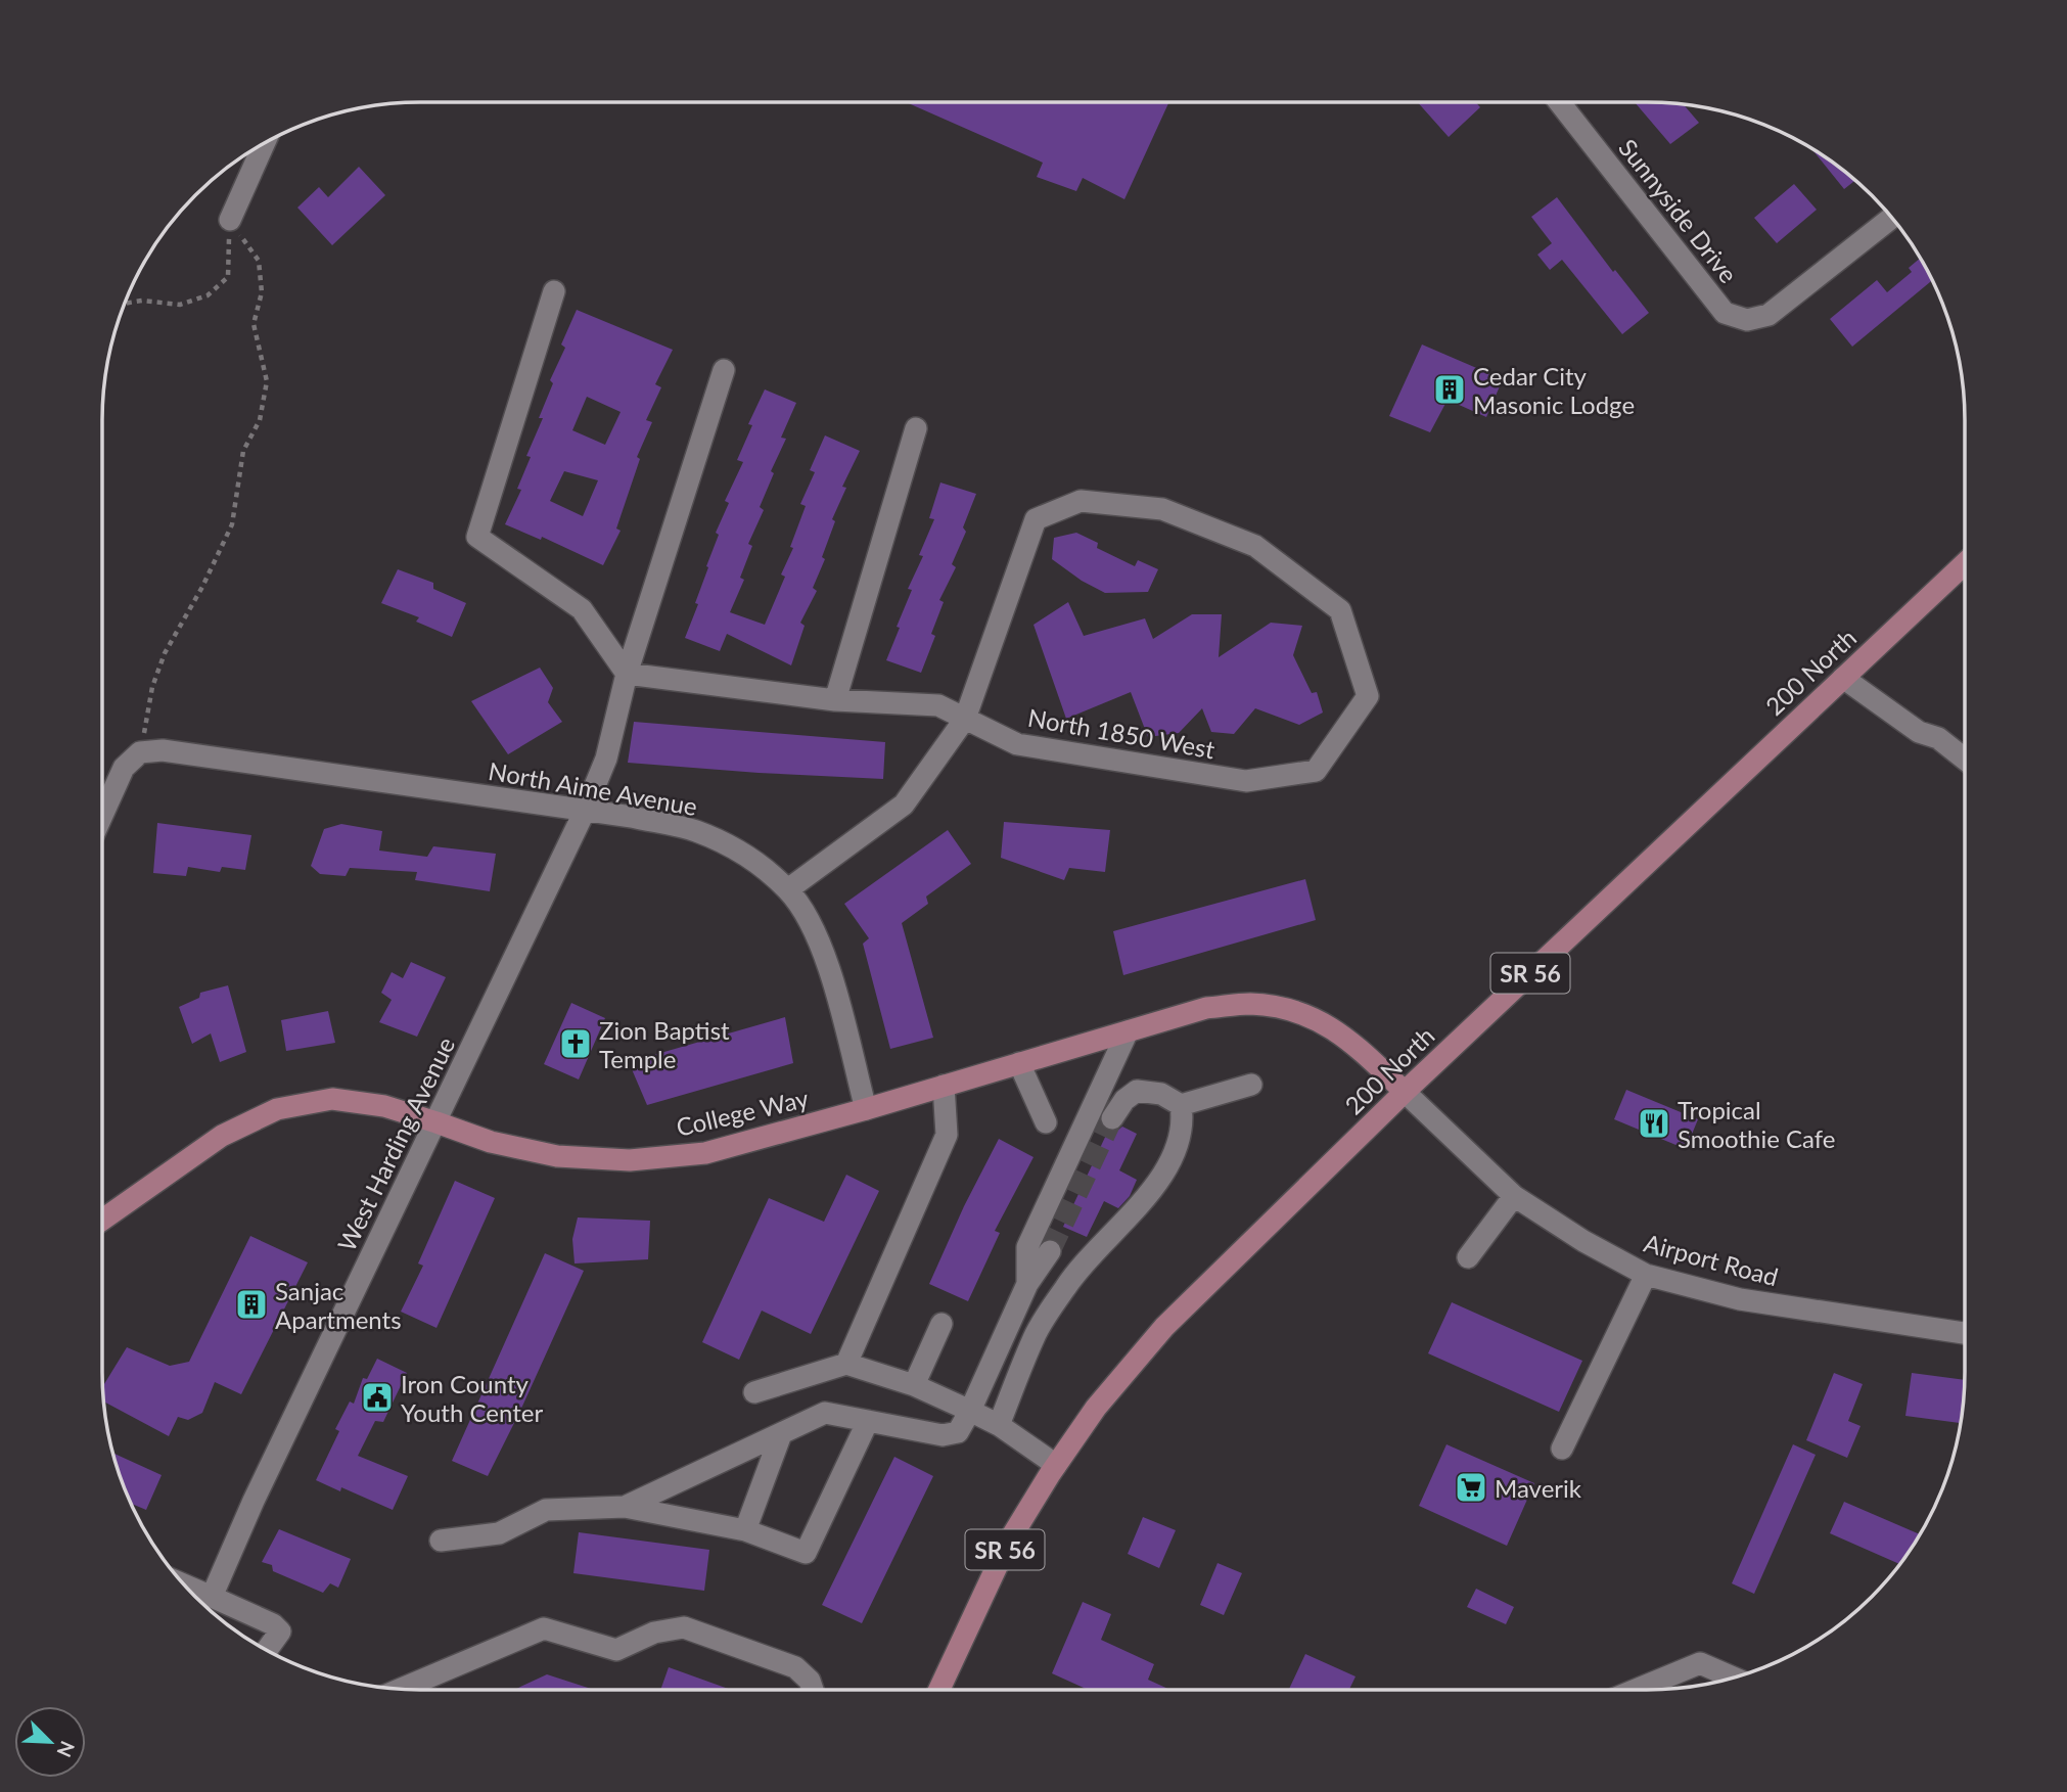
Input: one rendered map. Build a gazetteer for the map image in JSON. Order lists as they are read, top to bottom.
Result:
{
  "streets": {
    "main road": ["200 North", "SR 56", "College Way"],
    "street": [
      "Sunnyside Drive",
      "North 1850 West",
      "North Aime Avenue",
      "West Harding Avenue",
      "Airport Road"
    ]
  },
  "crossings": [
    ["200 North", "College Way"],
    ["200 North", "Airport Road"],
    ["North 1850 West", "West Harding Avenue"],
    ["North Aime Avenue", "College Way"],
    ["North Aime Avenue", "West Harding Avenue"],
    ["College Way", "West Harding Avenue"],
    ["College Way", "Airport Road"]
  ],
  "places": {
    "building": ["Cedar City Masonic Lodge", "Sanjac Apartments"],
    "church": ["Zion Baptist Temple"],
    "restaurant": ["Tropical Smoothie Cafe"],
    "public building": ["Iron County Youth Center"],
    "supermarket": ["Maverik"]
  },
  "north": "bottom right"
}
